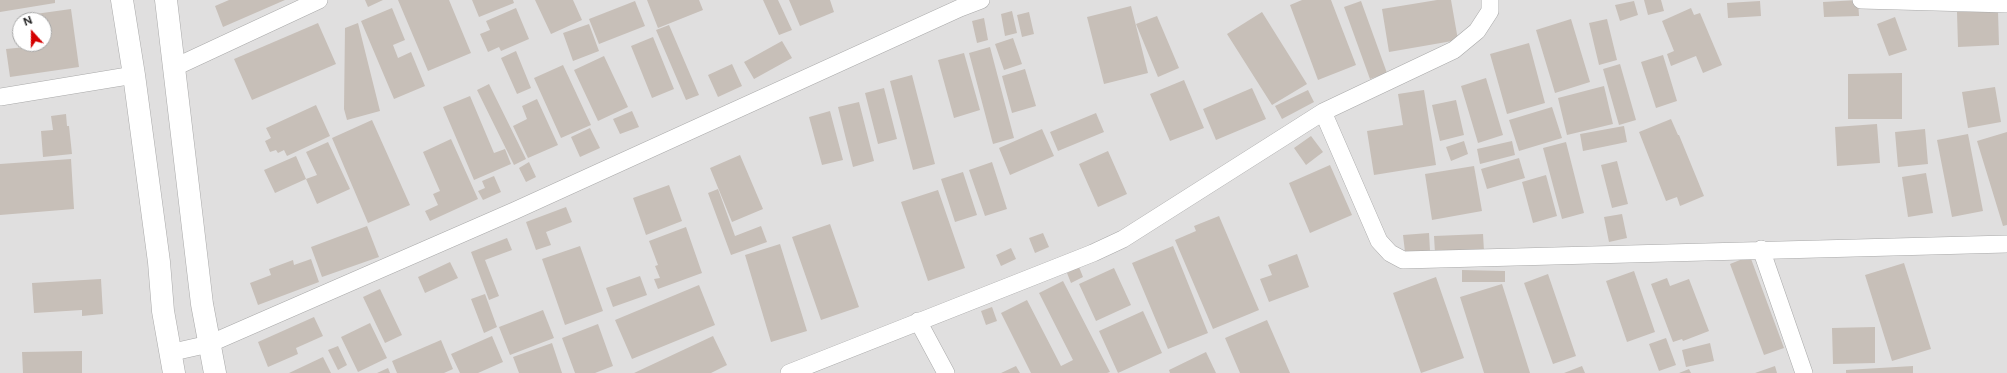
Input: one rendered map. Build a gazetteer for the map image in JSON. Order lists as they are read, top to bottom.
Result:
{
  "north": "top"
}
